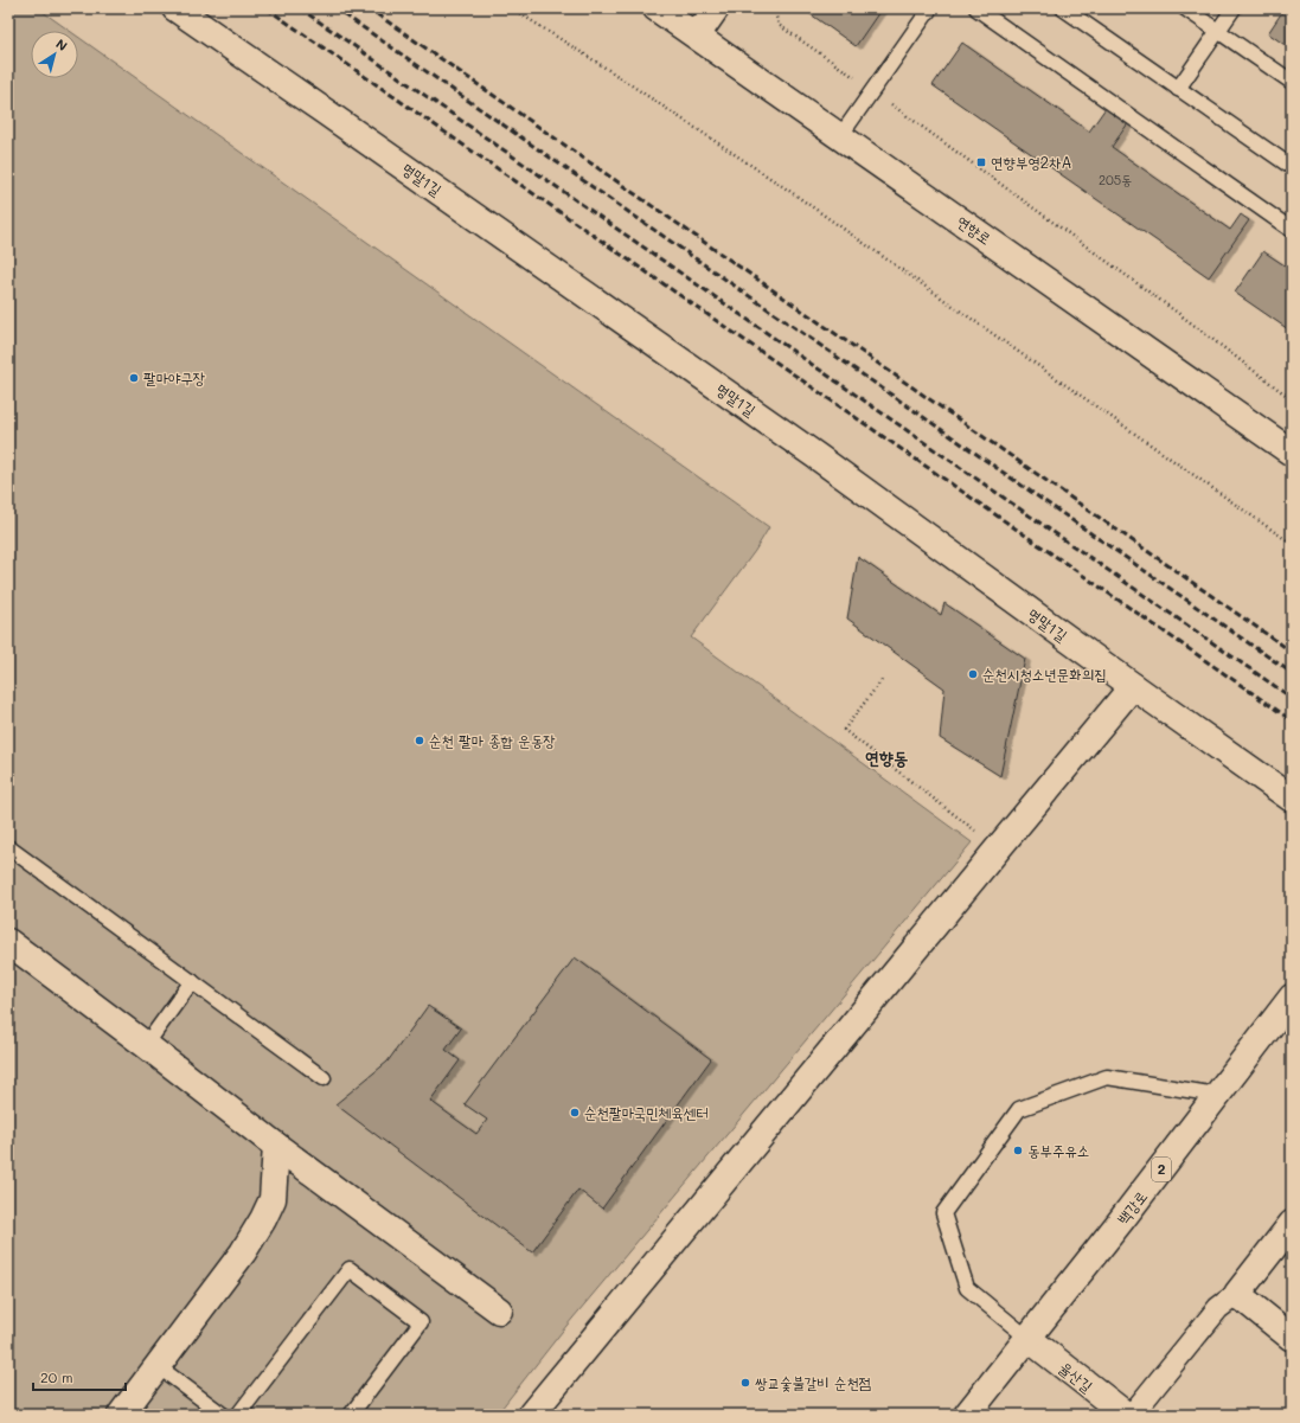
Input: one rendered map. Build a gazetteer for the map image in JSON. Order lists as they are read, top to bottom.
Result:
{
  "streets": {
    "street": [
      "명말1길",
      "연향로",
      "2",
      "백강로",
      "율산길"
    ]
  },
  "crossings": [
    ["백강로", "율산길"]
  ],
  "districts": ["연향동"],
  "places": {
    "transit": ["연향부영2차A"],
    "other": [
      "팔마야구장",
      "순천시청소년문화의집",
      "순천 팔마 종합 운동장",
      "순천팔마국민체육센터",
      "동부주유소",
      "쌍교숯불갈비 순천점"
    ]
  },
  "house_numbers": ["205동"],
  "scale_bar": "20 m",
  "north": "top right"
}
